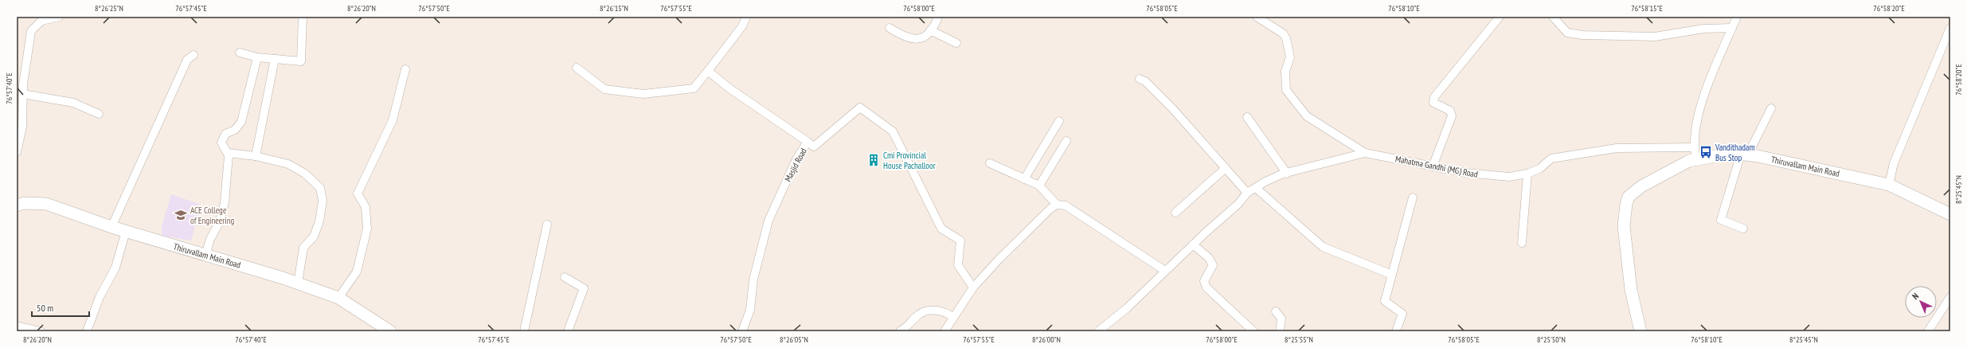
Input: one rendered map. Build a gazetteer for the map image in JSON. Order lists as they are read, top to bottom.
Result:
{
  "streets": {
    "main road": ["Thiruvallam Main Road"],
    "street": ["Masjid Road", "Mahatma Gandhi (MG) Road"]
  },
  "crossings": [
    ["Mahatma Gandhi (MG) Road", "Thiruvallam Main Road"]
  ],
  "places": {
    "bus stop": ["Vandithadam Bus Stop"],
    "building": ["Cmi Provincial House Pachalloor"],
    "school or university": ["ACE College of Engineering"]
  },
  "scale_bar": "50 m",
  "north": "top left",
  "coordinates": [
    "8°26'25\"N",
    "76°57'45\"E",
    "8°26'20\"N",
    "76°57'50\"E",
    "8°26'15\"N",
    "76°57'55\"E",
    "76°58'00\"E",
    "76°58'05\"E",
    "76°58'10\"E",
    "76°58'15\"E",
    "76°58'20\"E",
    "76°57'40\"E",
    "8°25'45\"N",
    "8°26'05\"N",
    "8°26'00\"N",
    "8°25'55\"N",
    "8°25'50\"N"
  ]
}
